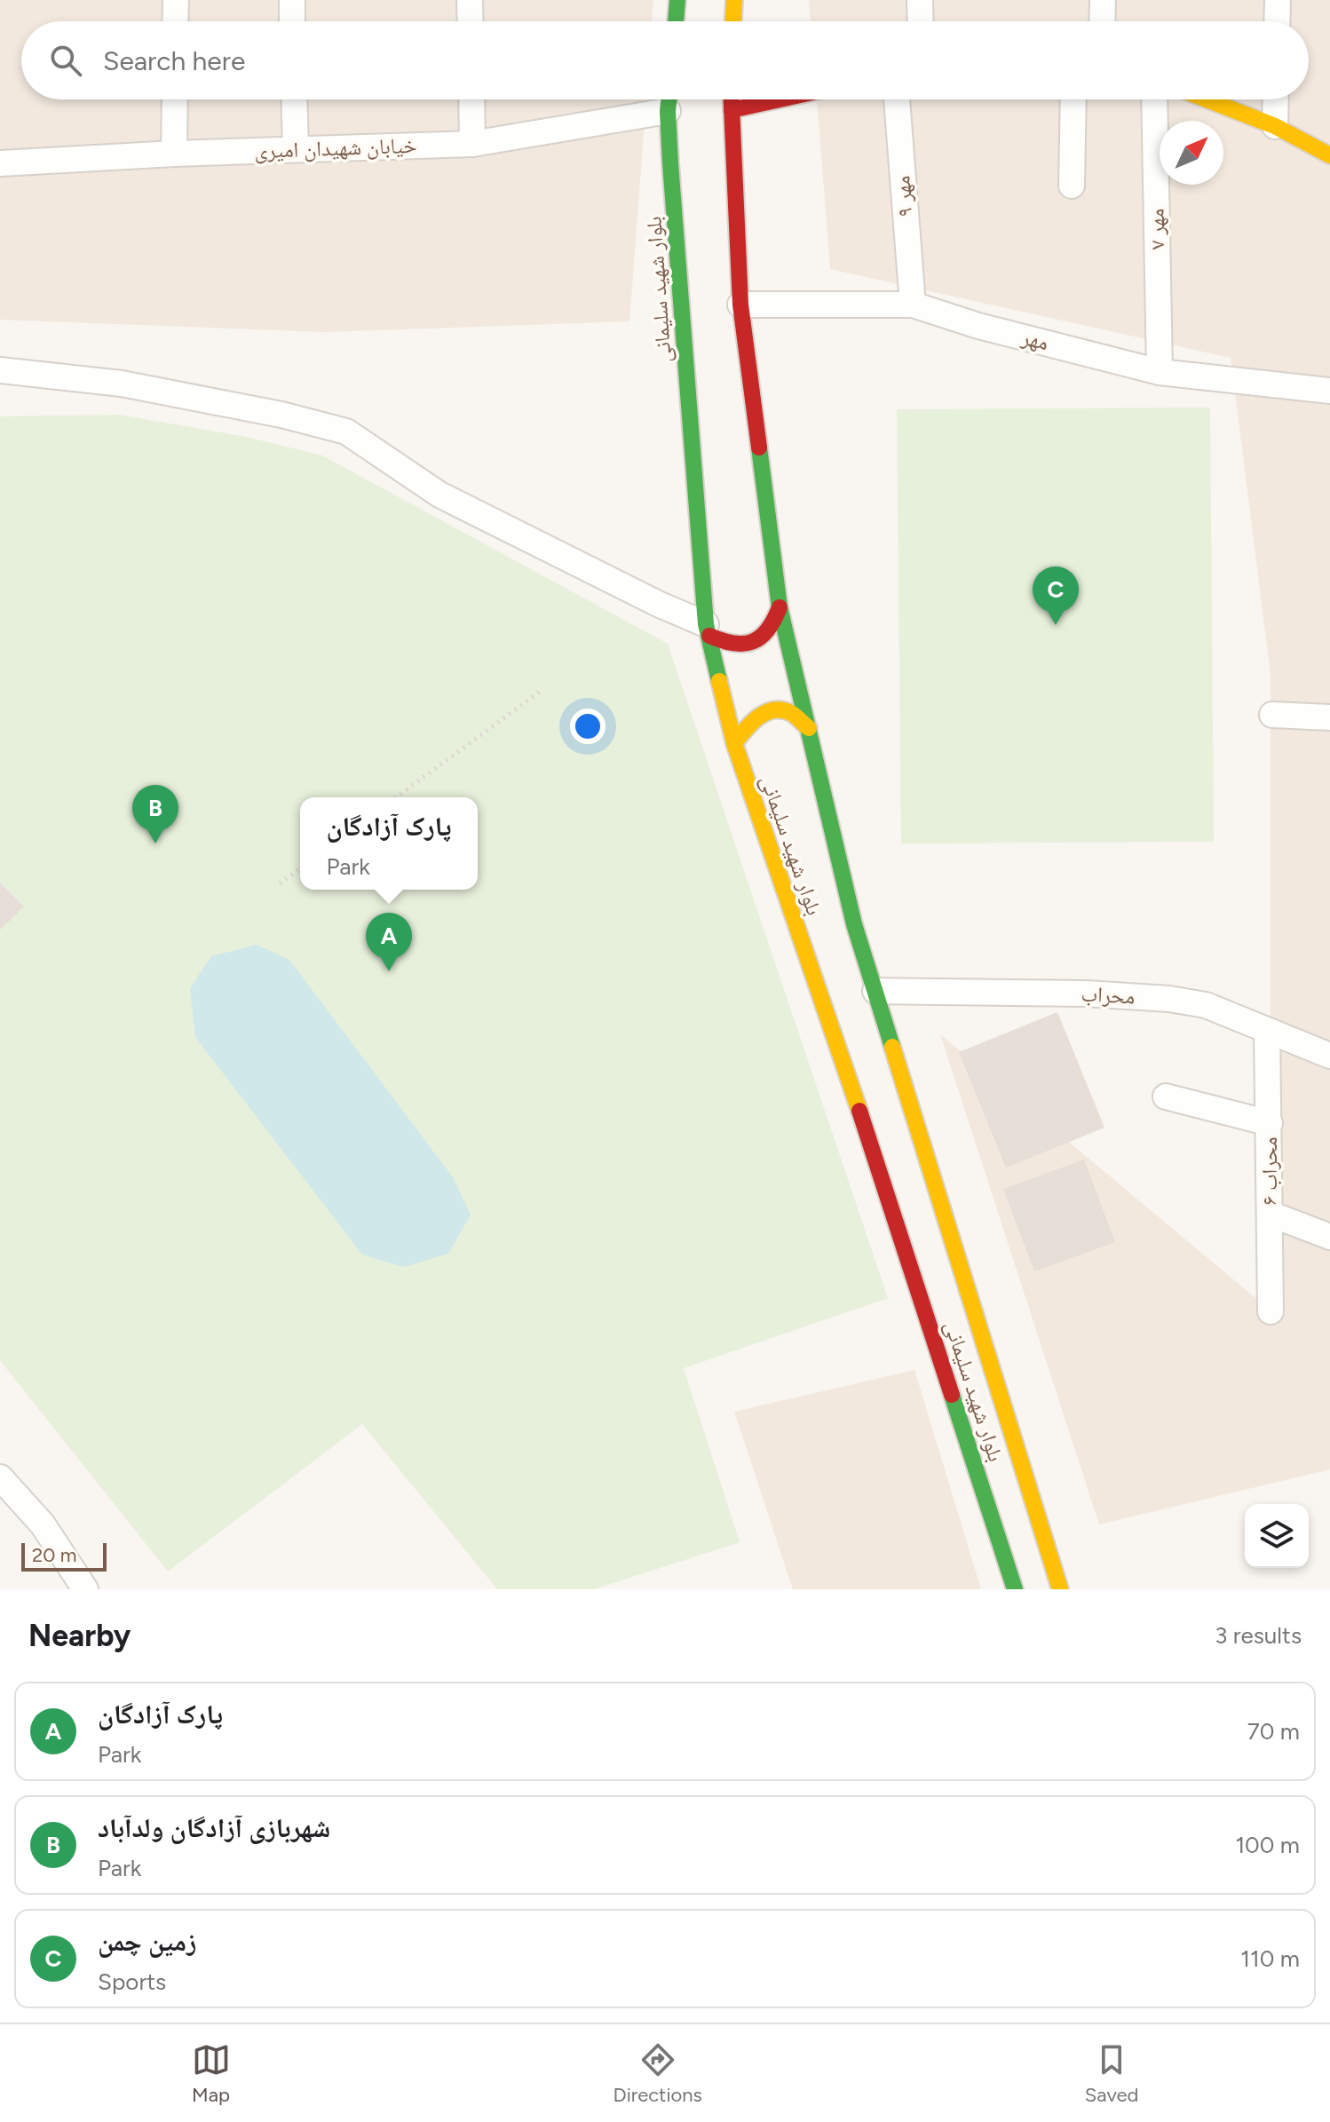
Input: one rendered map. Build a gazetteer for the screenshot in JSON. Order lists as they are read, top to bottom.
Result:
{
  "streets": {
    "main road": ["بلوار شهید سلیمانی"],
    "street": [
      "خیابان شهیدان امیری",
      "مهر ۹",
      "مهر ۷",
      "مهر",
      "محراب",
      "محراب ۶"
    ]
  },
  "crossings": [
    ["خیابان شهیدان امیری", "بلوار شهید سلیمانی"],
    ["مهر ۹", "مهر"],
    ["مهر ۷", "مهر"],
    ["بلوار شهید سلیمانی", "مهر"],
    ["بلوار شهید سلیمانی", "محراب"],
    ["محراب", "محراب ۶"]
  ],
  "scale_bar": "20 m",
  "north": "top right",
  "page": {
    "search": "Search here",
    "pins": ["C", "B", "A"],
    "popup": ["پارک آزادگان", "Park"],
    "scale": "20 m",
    "heading": ["Nearby", "3 results"],
    "list": [
      {
        "mark": "A",
        "name": "پارک آزادگان",
        "note": "Park",
        "value": "70 m"
      },
      {
        "mark": "B",
        "name": "شهربازی آزادگان ولدآباد",
        "note": "Park",
        "value": "100 m"
      },
      {
        "mark": "C",
        "name": "زمین چمن",
        "note": "Sports",
        "value": "110 m"
      }
    ],
    "nav": ["Map", "Directions", "Saved"]
  }
}
